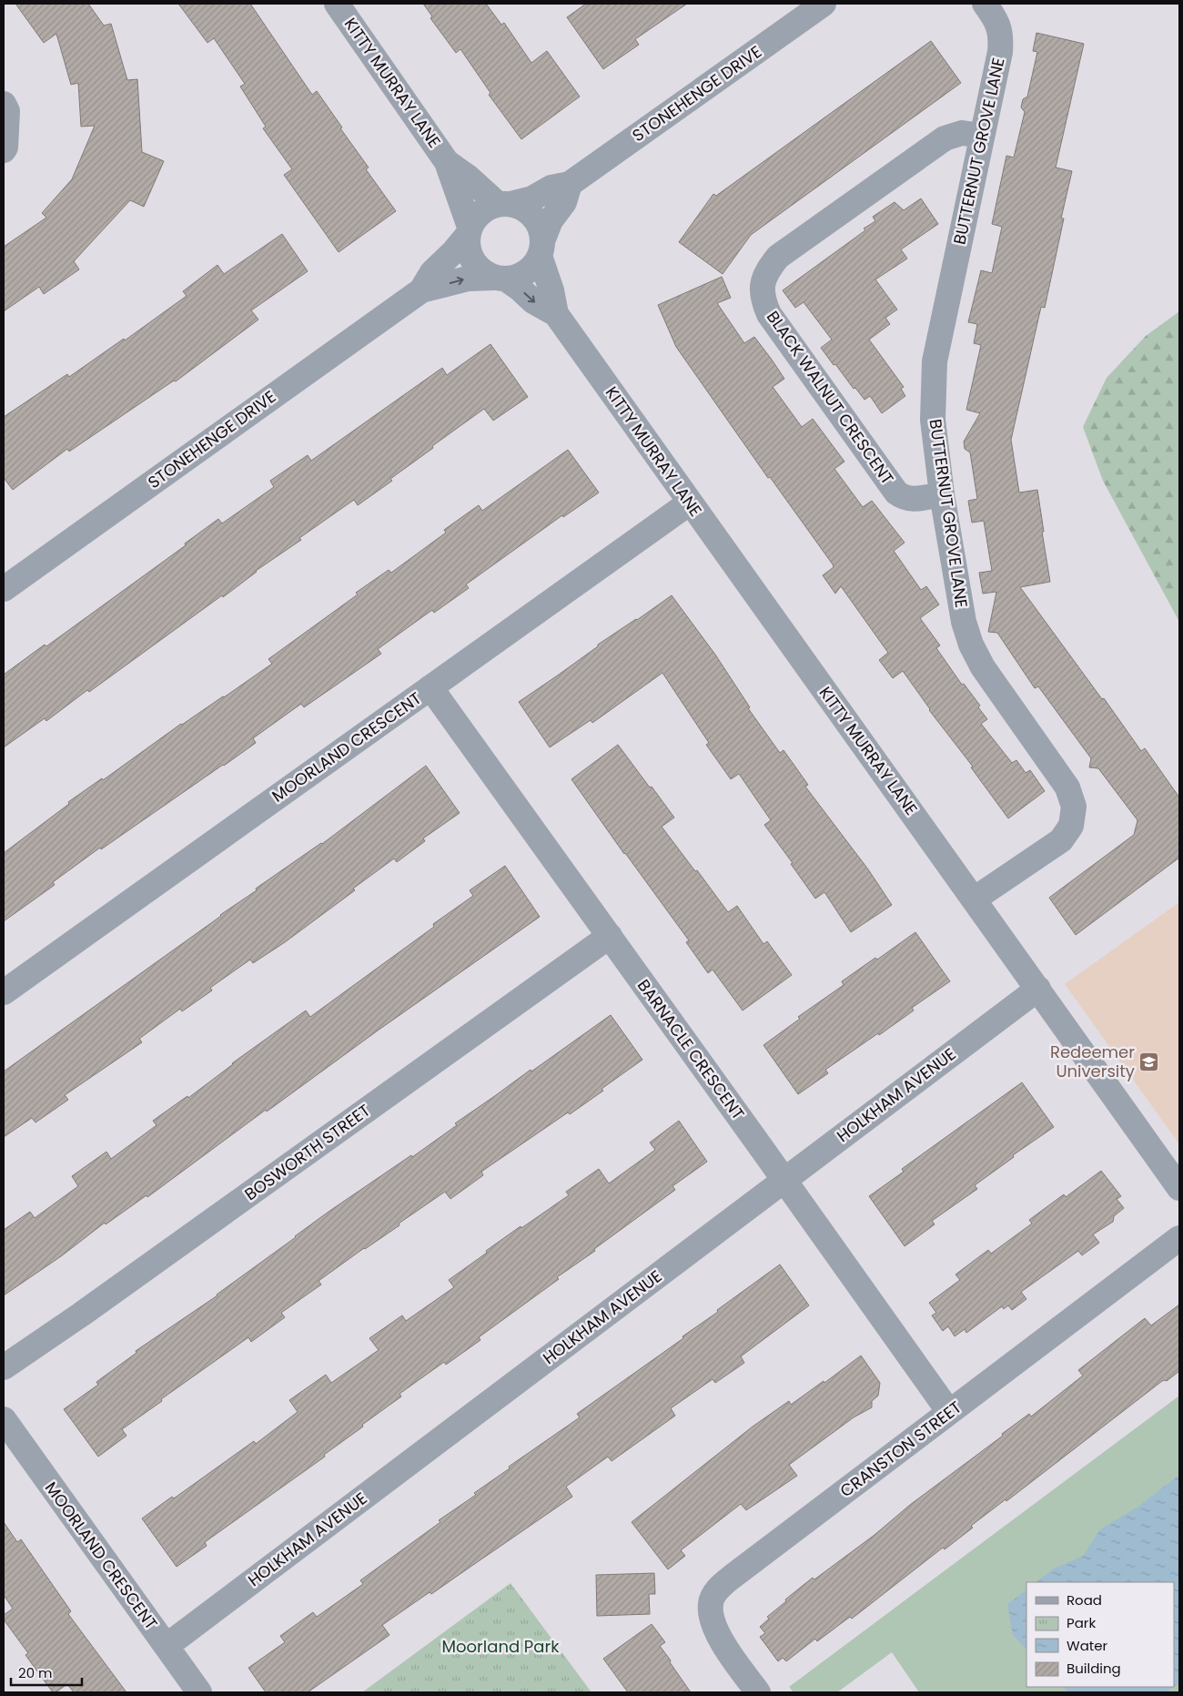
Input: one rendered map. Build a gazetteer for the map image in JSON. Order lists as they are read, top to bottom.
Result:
{
  "streets": {
    "street": [
      "KITTY MURRAY LANE",
      "STONEHENGE DRIVE",
      "BUTTERNUT GROVE LANE",
      "BLACK WALNUT CRESCENT",
      "MOORLAND CRESCENT",
      "BARNACLE CRESCENT",
      "HOLKHAM AVENUE",
      "BOSWORTH STREET",
      "CRANSTON STREET"
    ]
  },
  "crossings": [
    ["KITTY MURRAY LANE", "STONEHENGE DRIVE"],
    ["KITTY MURRAY LANE", "BUTTERNUT GROVE LANE"],
    ["KITTY MURRAY LANE", "MOORLAND CRESCENT"],
    ["KITTY MURRAY LANE", "HOLKHAM AVENUE"],
    ["BUTTERNUT GROVE LANE", "BLACK WALNUT CRESCENT"],
    ["MOORLAND CRESCENT", "BARNACLE CRESCENT"],
    ["MOORLAND CRESCENT", "HOLKHAM AVENUE"],
    ["BARNACLE CRESCENT", "HOLKHAM AVENUE"],
    ["BARNACLE CRESCENT", "BOSWORTH STREET"],
    ["BARNACLE CRESCENT", "CRANSTON STREET"]
  ],
  "parks": ["Moorland Park"],
  "places": {
    "school or university": ["Redeemer University"]
  },
  "legend": [
    "Road",
    "Park",
    "Water",
    "Building"
  ],
  "scale_bar": "20 m"
}
